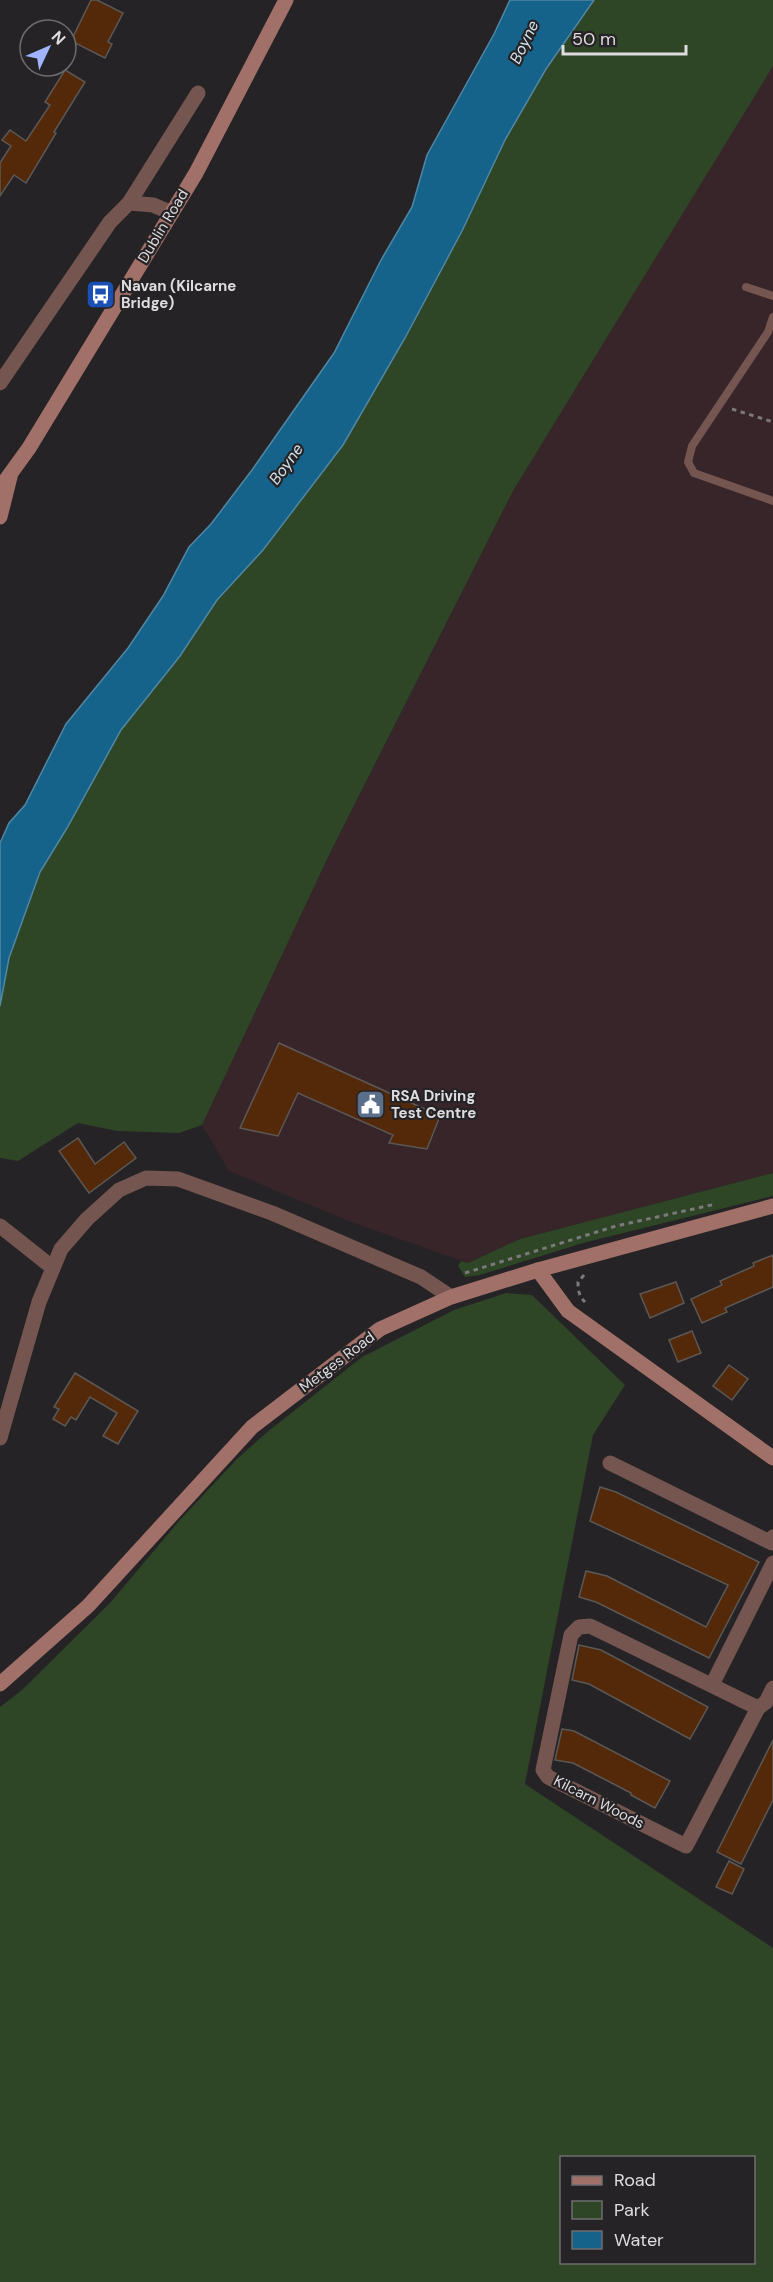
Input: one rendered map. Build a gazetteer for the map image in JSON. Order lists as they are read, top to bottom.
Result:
{
  "streets": {
    "street": ["Dublin Road", "Metges Road", "Kilcarn Woods"]
  },
  "water": ["Boyne"],
  "places": {
    "bus stop": ["Navan (Kilcarne Bridge)"],
    "public building": ["RSA Driving Test Centre"]
  },
  "legend": ["Road", "Park", "Water"],
  "scale_bar": "50 m",
  "north": "top right"
}
